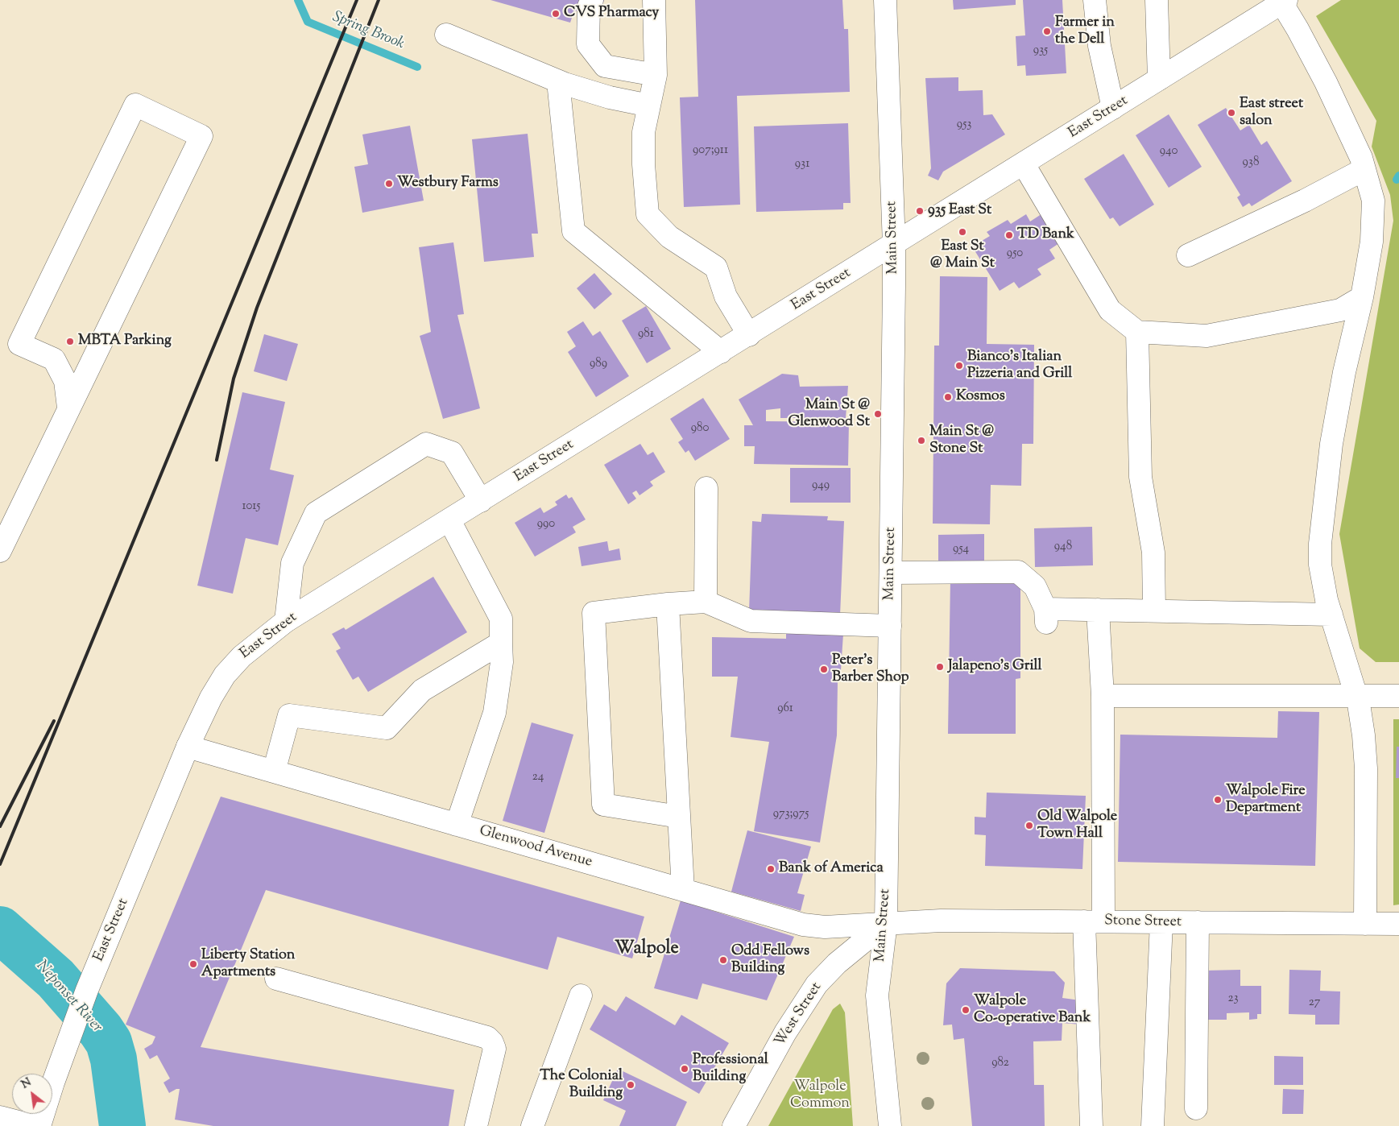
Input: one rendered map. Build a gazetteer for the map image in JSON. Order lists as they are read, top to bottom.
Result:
{
  "streets": {
    "main road": [
      "East Street",
      "Main Street",
      "Glenwood Avenue",
      "Stone Street",
      "West Street"
    ]
  },
  "crossings": [
    ["East Street", "Main Street"],
    ["East Street", "Glenwood Avenue"],
    ["Main Street", "Glenwood Avenue"],
    ["Main Street", "Stone Street"],
    ["Main Street", "West Street"],
    ["Glenwood Avenue", "Stone Street"],
    ["Glenwood Avenue", "West Street"],
    ["Stone Street", "West Street"]
  ],
  "districts": ["Walpole"],
  "water": ["Spring Brook", "Neponset River"],
  "parks": ["Walpole Common"],
  "places": [
    "CVS Pharmacy",
    "Farmer in the Dell",
    "East street salon",
    "Westbury Farms",
    "935 East St",
    "East St @ Main St",
    "TD Bank",
    "MBTA Parking",
    "Bianco's Italian Pizzeria and Grill",
    "Kosmos",
    "Main St @ Glenwood St",
    "Main St @ Stone St",
    "Jalapeno's Grill",
    "Peter's Barber Shop",
    "Walpole Fire Department",
    "Old Walpole Town Hall",
    "Bank of America",
    "Odd Fellows Building",
    "Liberty Station Apartments",
    "Walpole Co-operative Bank",
    "Professional Building",
    "The Colonial Building"
  ],
  "house_numbers": [
    "935",
    "953",
    "907;911",
    "940",
    "938",
    "931",
    "950",
    "981",
    "989",
    "980",
    "949",
    "1015",
    "990",
    "948",
    "954",
    "961",
    "24",
    "973;975",
    "23",
    "27",
    "982"
  ],
  "north": "top left"
}
